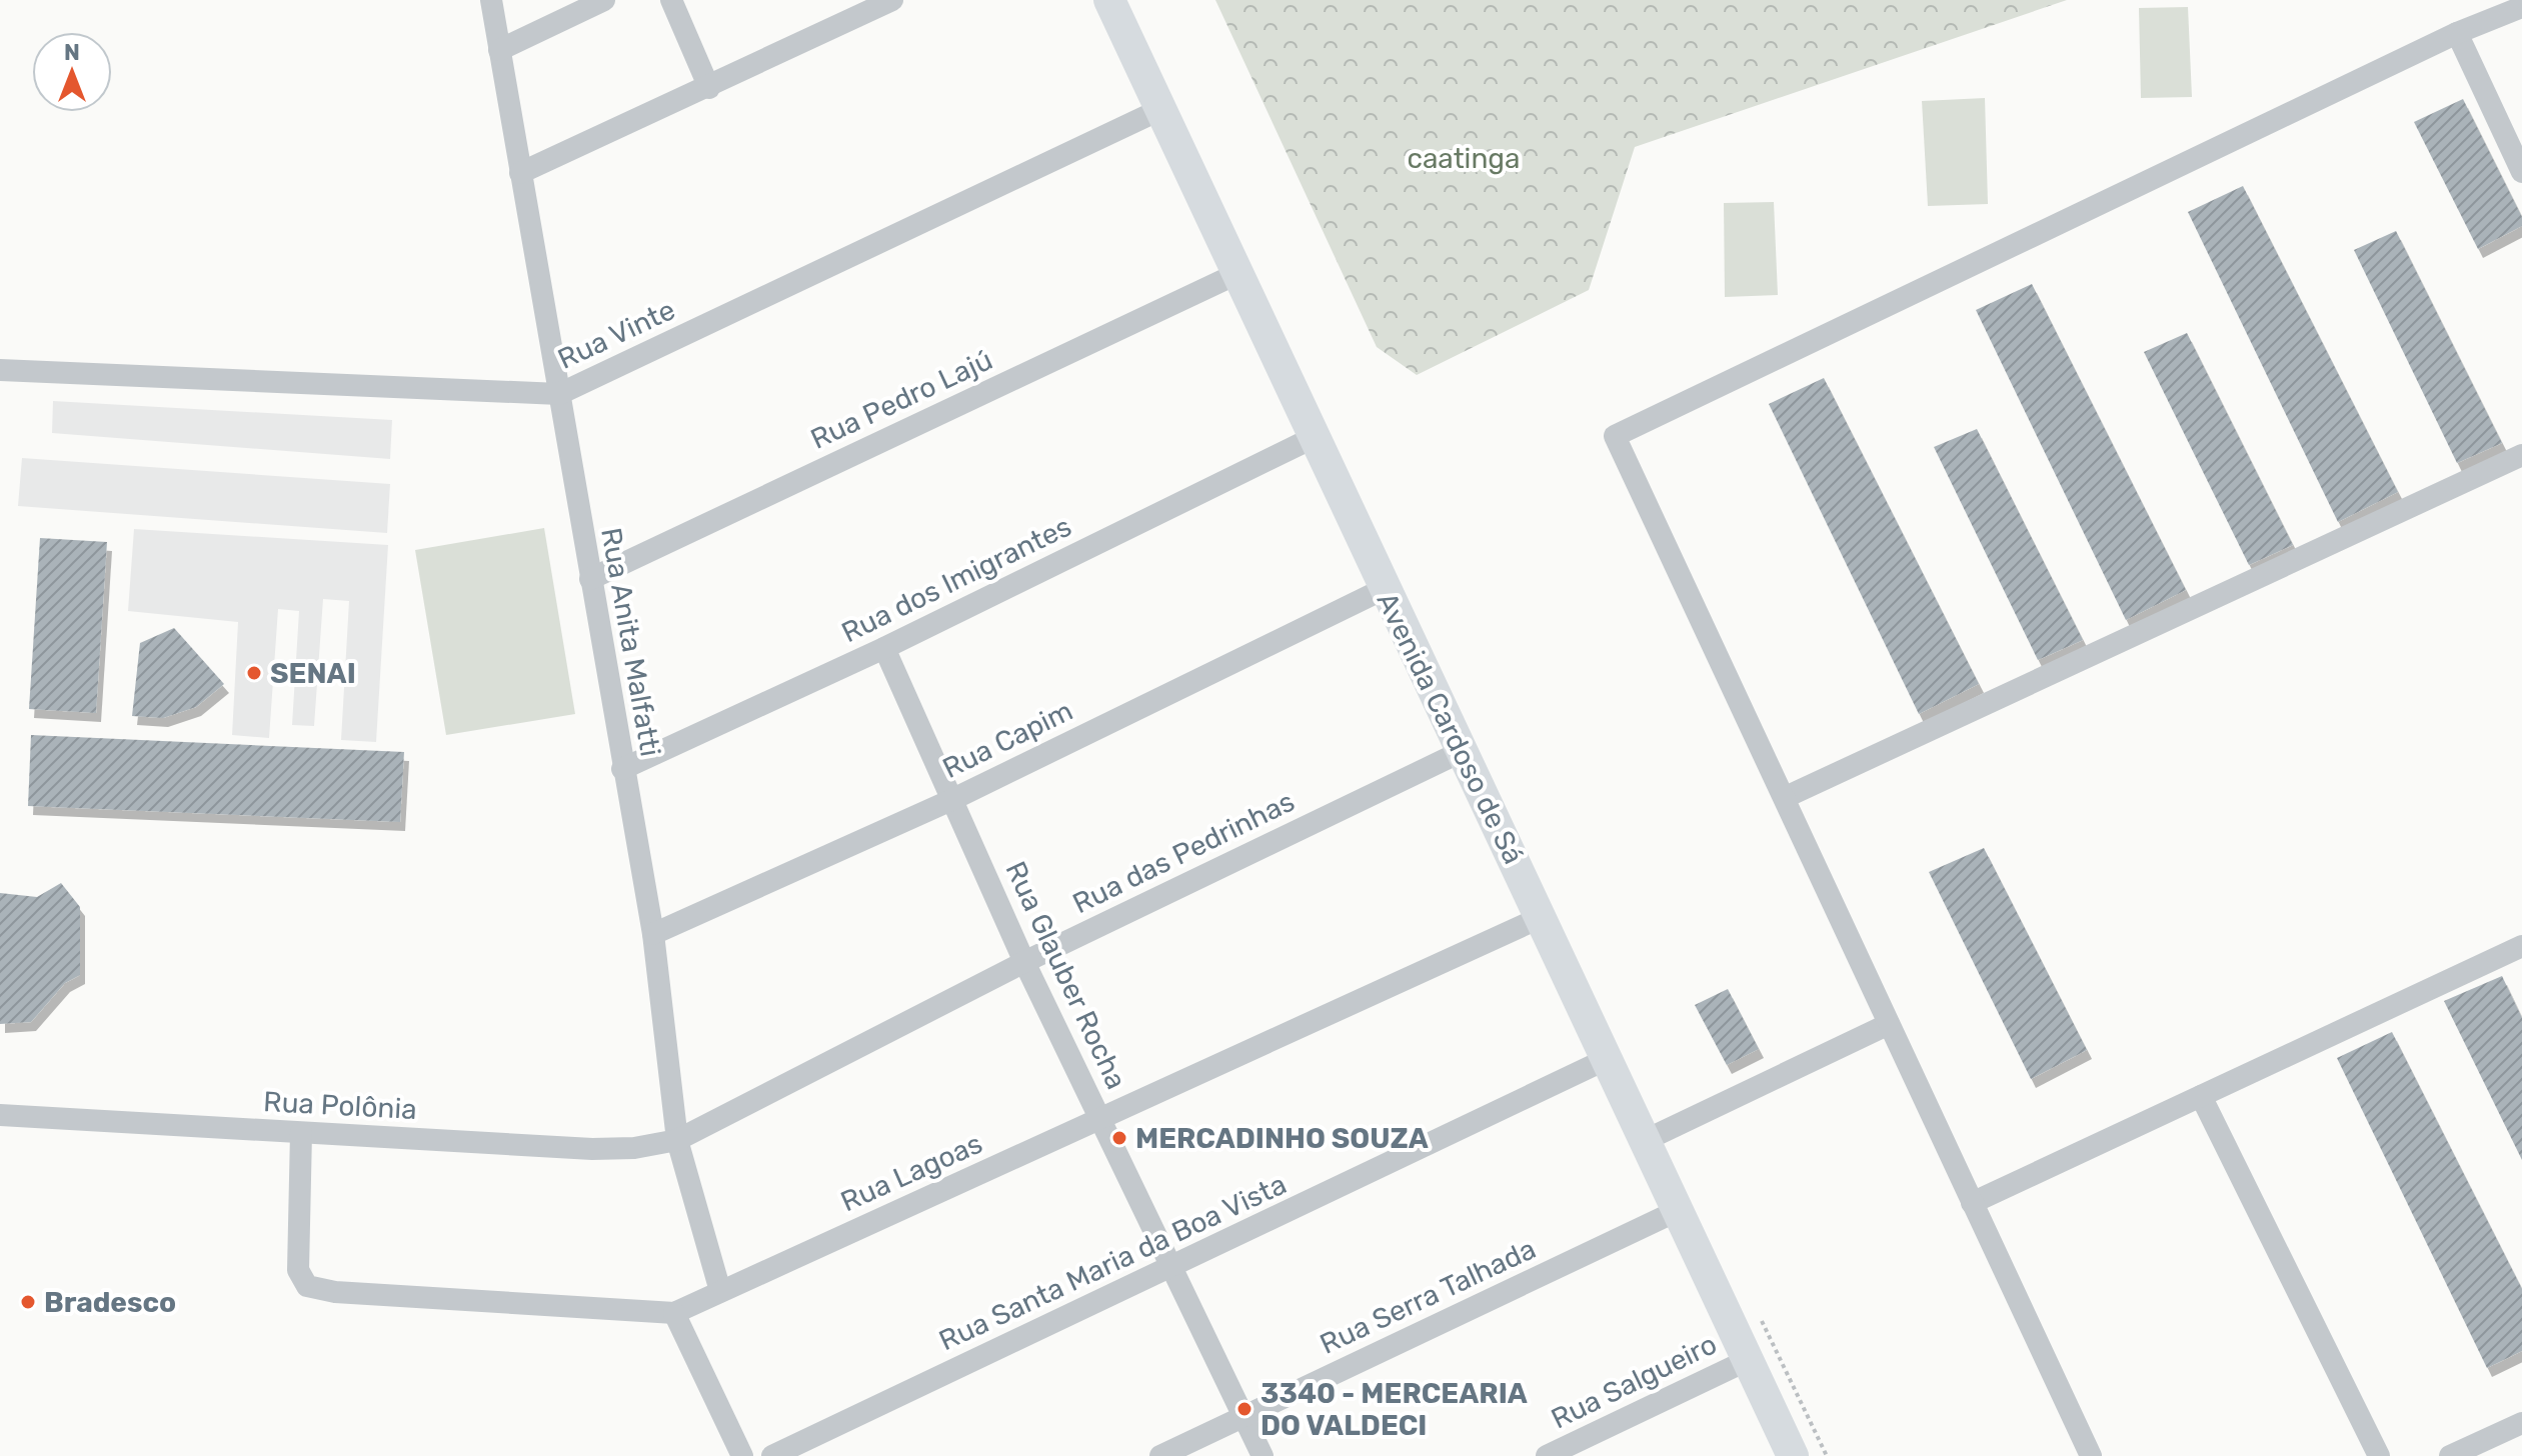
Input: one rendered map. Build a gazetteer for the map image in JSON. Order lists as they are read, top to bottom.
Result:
{
  "streets": {
    "highway": ["Avenida Cardoso de Sá"],
    "street": [
      "Rua Vinte",
      "Rua Pedro Lajú",
      "Rua dos Imigrantes",
      "Rua Anita Malfatti",
      "Rua Capim",
      "Rua das Pedrinhas",
      "Rua Glauber Rocha",
      "Rua Polônia",
      "Rua Lagoas",
      "Rua Santa Maria da Boa Vista",
      "Rua Serra Talhada",
      "Rua Salgueiro"
    ]
  },
  "crossings": [
    ["Rua Vinte", "Rua Anita Malfatti"],
    ["Rua Vinte", "Avenida Cardoso de Sá"],
    ["Rua Pedro Lajú", "Rua Anita Malfatti"],
    ["Rua Pedro Lajú", "Avenida Cardoso de Sá"],
    ["Rua dos Imigrantes", "Rua Anita Malfatti"],
    ["Rua dos Imigrantes", "Avenida Cardoso de Sá"],
    ["Rua dos Imigrantes", "Rua Glauber Rocha"],
    ["Rua Anita Malfatti", "Rua Capim"],
    ["Rua Anita Malfatti", "Rua das Pedrinhas"],
    ["Rua Anita Malfatti", "Rua Polônia"],
    ["Rua Anita Malfatti", "Rua Lagoas"],
    ["Avenida Cardoso de Sá", "Rua Capim"],
    ["Avenida Cardoso de Sá", "Rua das Pedrinhas"],
    ["Avenida Cardoso de Sá", "Rua Lagoas"],
    ["Avenida Cardoso de Sá", "Rua Santa Maria da Boa Vista"],
    ["Avenida Cardoso de Sá", "Rua Serra Talhada"],
    ["Avenida Cardoso de Sá", "Rua Salgueiro"],
    ["Rua Capim", "Rua Glauber Rocha"],
    ["Rua das Pedrinhas", "Rua Glauber Rocha"],
    ["Rua das Pedrinhas", "Rua Polônia"],
    ["Rua Glauber Rocha", "Rua Lagoas"],
    ["Rua Glauber Rocha", "Rua Santa Maria da Boa Vista"],
    ["Rua Glauber Rocha", "Rua Serra Talhada"],
    ["Rua Polônia", "Rua Lagoas"]
  ],
  "parks": ["caatinga"],
  "places": [
    "SENAI",
    "MERCADINHO SOUZA",
    "Bradesco",
    "3340 - MERCEARIA DO VALDECI"
  ],
  "north": "top"
}
